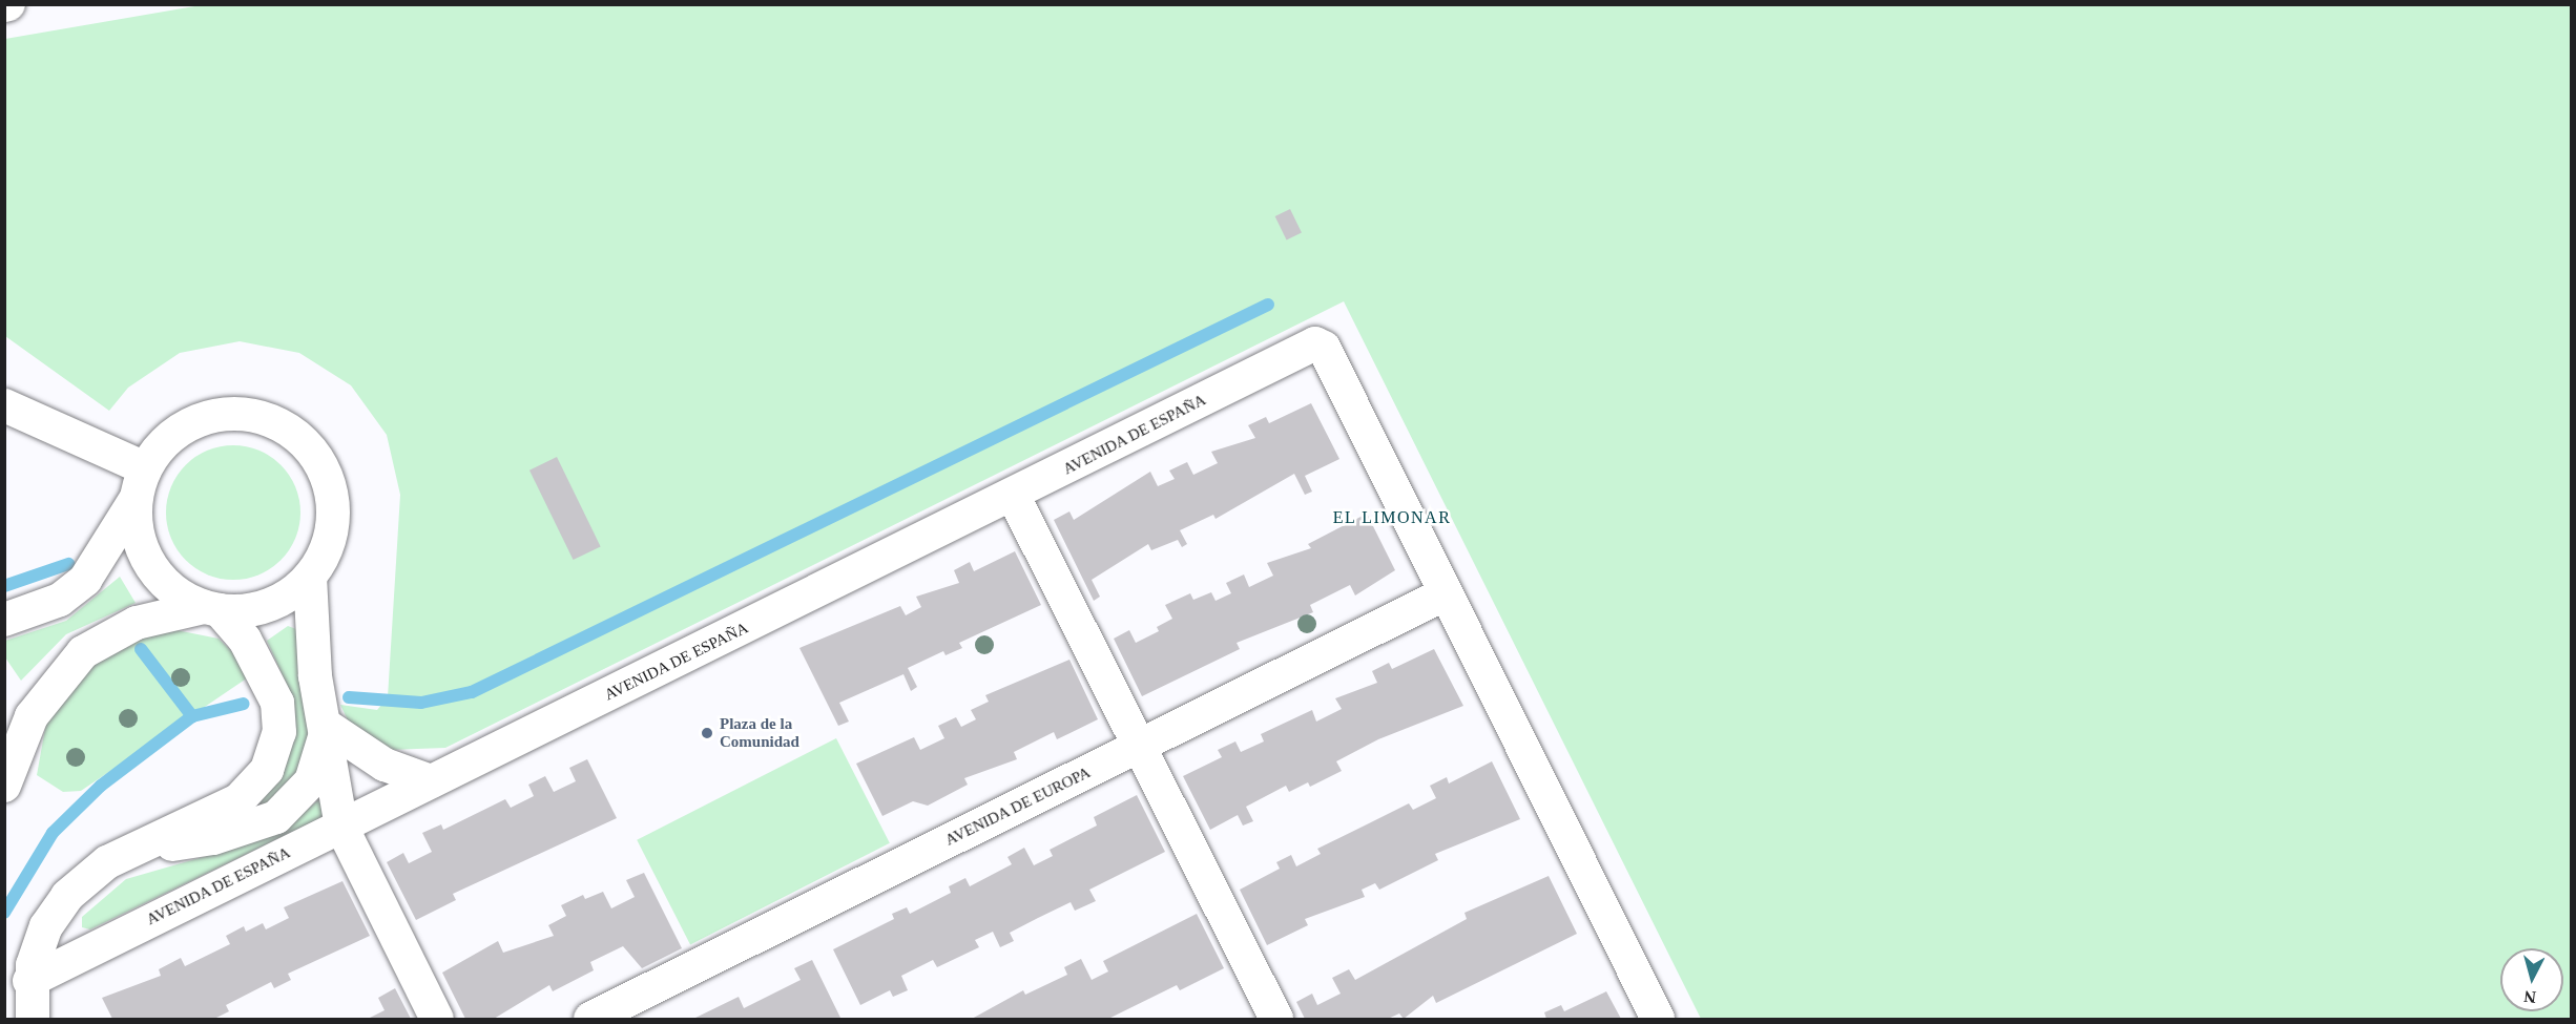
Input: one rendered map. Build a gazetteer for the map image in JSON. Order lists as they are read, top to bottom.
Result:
{
  "streets": {
    "street": ["AVENIDA DE ESPAÑA", "AVENIDA DE EUROPA"]
  },
  "crossings": [
    ["AVENIDA DE ESPAÑA", "AVENIDA DE EUROPA"]
  ],
  "districts": ["EL LIMONAR"],
  "places": ["Plaza de la Comunidad"],
  "north": "bottom"
}
